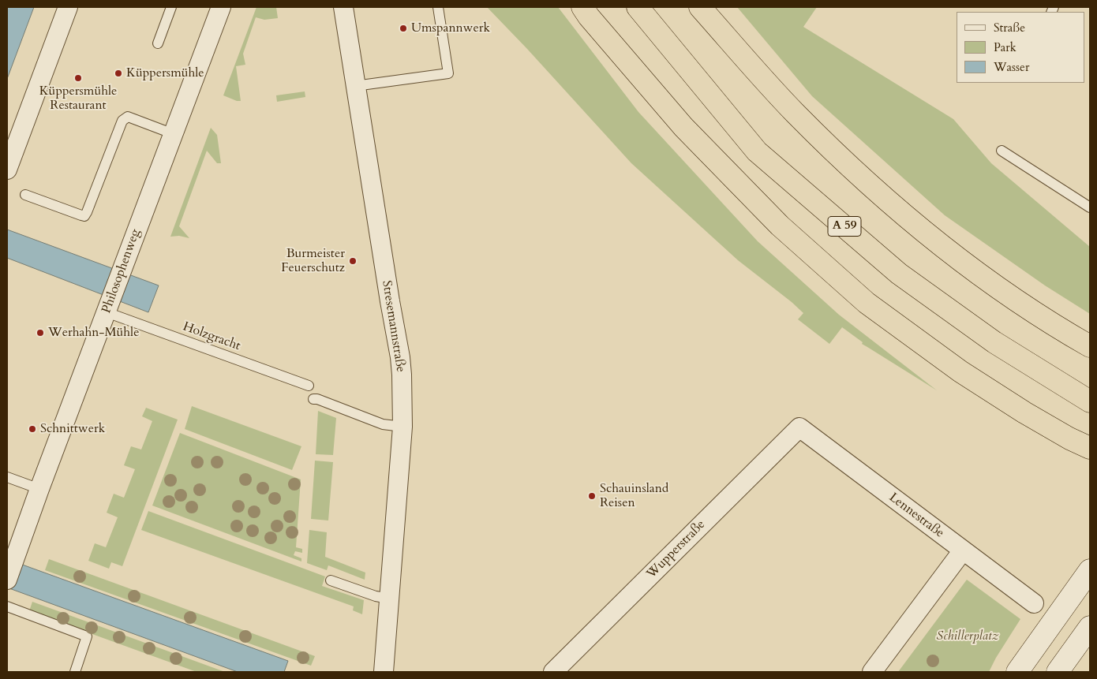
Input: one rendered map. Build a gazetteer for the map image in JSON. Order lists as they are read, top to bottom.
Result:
{
  "streets": {
    "highway": ["A 59"],
    "street": [
      "Philosophenweg",
      "Stresemannstraße",
      "Lennestraße",
      "Wupperstraße"
    ],
    "lane": ["Holzgracht"]
  },
  "crossings": [
    ["Philosophenweg", "Holzgracht"],
    ["Lennestraße", "Wupperstraße"]
  ],
  "parks": ["Schillerplatz"],
  "places": [
    "Umspannwerk",
    "Küppersmühle",
    "Küppersmühle Restaurant",
    "Burmeister Feuerschutz",
    "Werhahn-Mühle",
    "Schnittwerk",
    "Schauinsland Reisen"
  ],
  "legend": ["Straße", "Park", "Wasser"]
}
